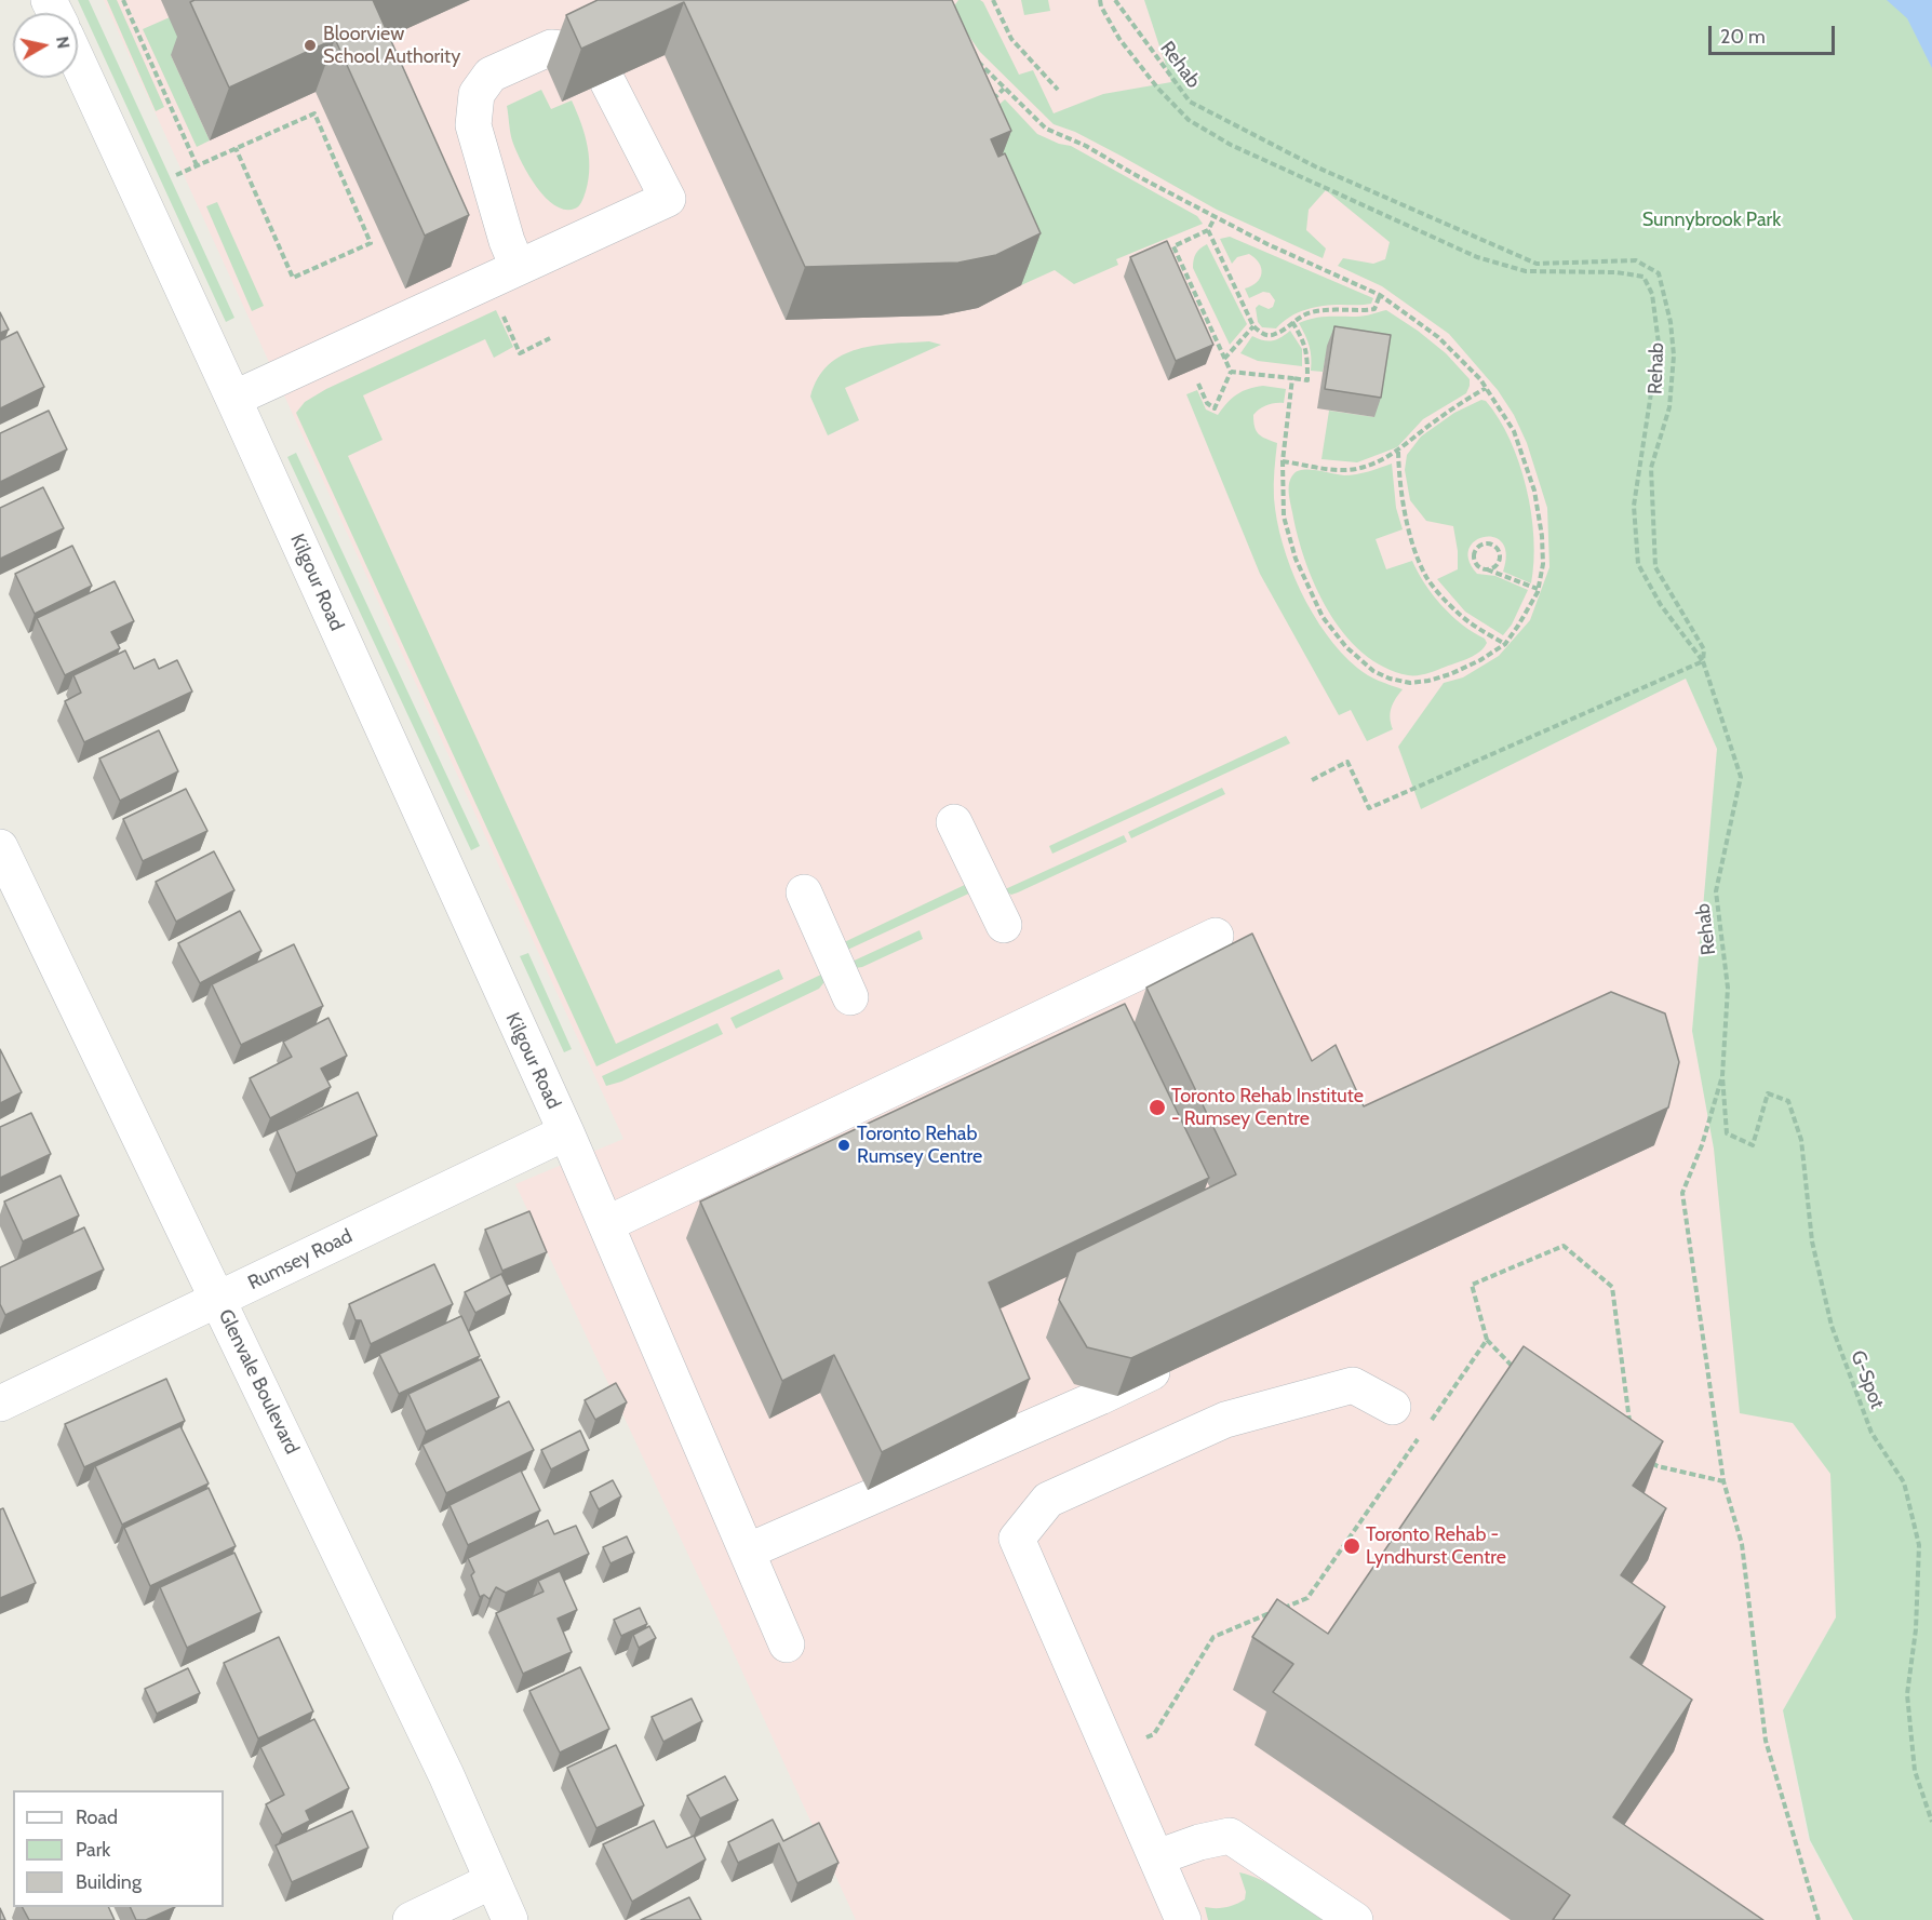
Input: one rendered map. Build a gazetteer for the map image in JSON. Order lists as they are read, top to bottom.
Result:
{
  "streets": {
    "street": ["Kilgour Road", "Rumsey Road", "Glenvale Boulevard"],
    "path": ["Rehab", "G-Spot"]
  },
  "crossings": [
    ["Rehab", "G-Spot"],
    ["Kilgour Road", "Rumsey Road"],
    ["Rumsey Road", "Glenvale Boulevard"]
  ],
  "parks": ["Sunnybrook Park"],
  "places": [
    "Bloorview School Authority",
    "Toronto Rehab Institute - Rumsey Centre",
    "Toronto Rehab Rumsey Centre",
    "Toronto Rehab - Lyndhurst Centre"
  ],
  "legend": ["Road", "Park", "Building"],
  "scale_bar": "20 m",
  "north": "right"
}
